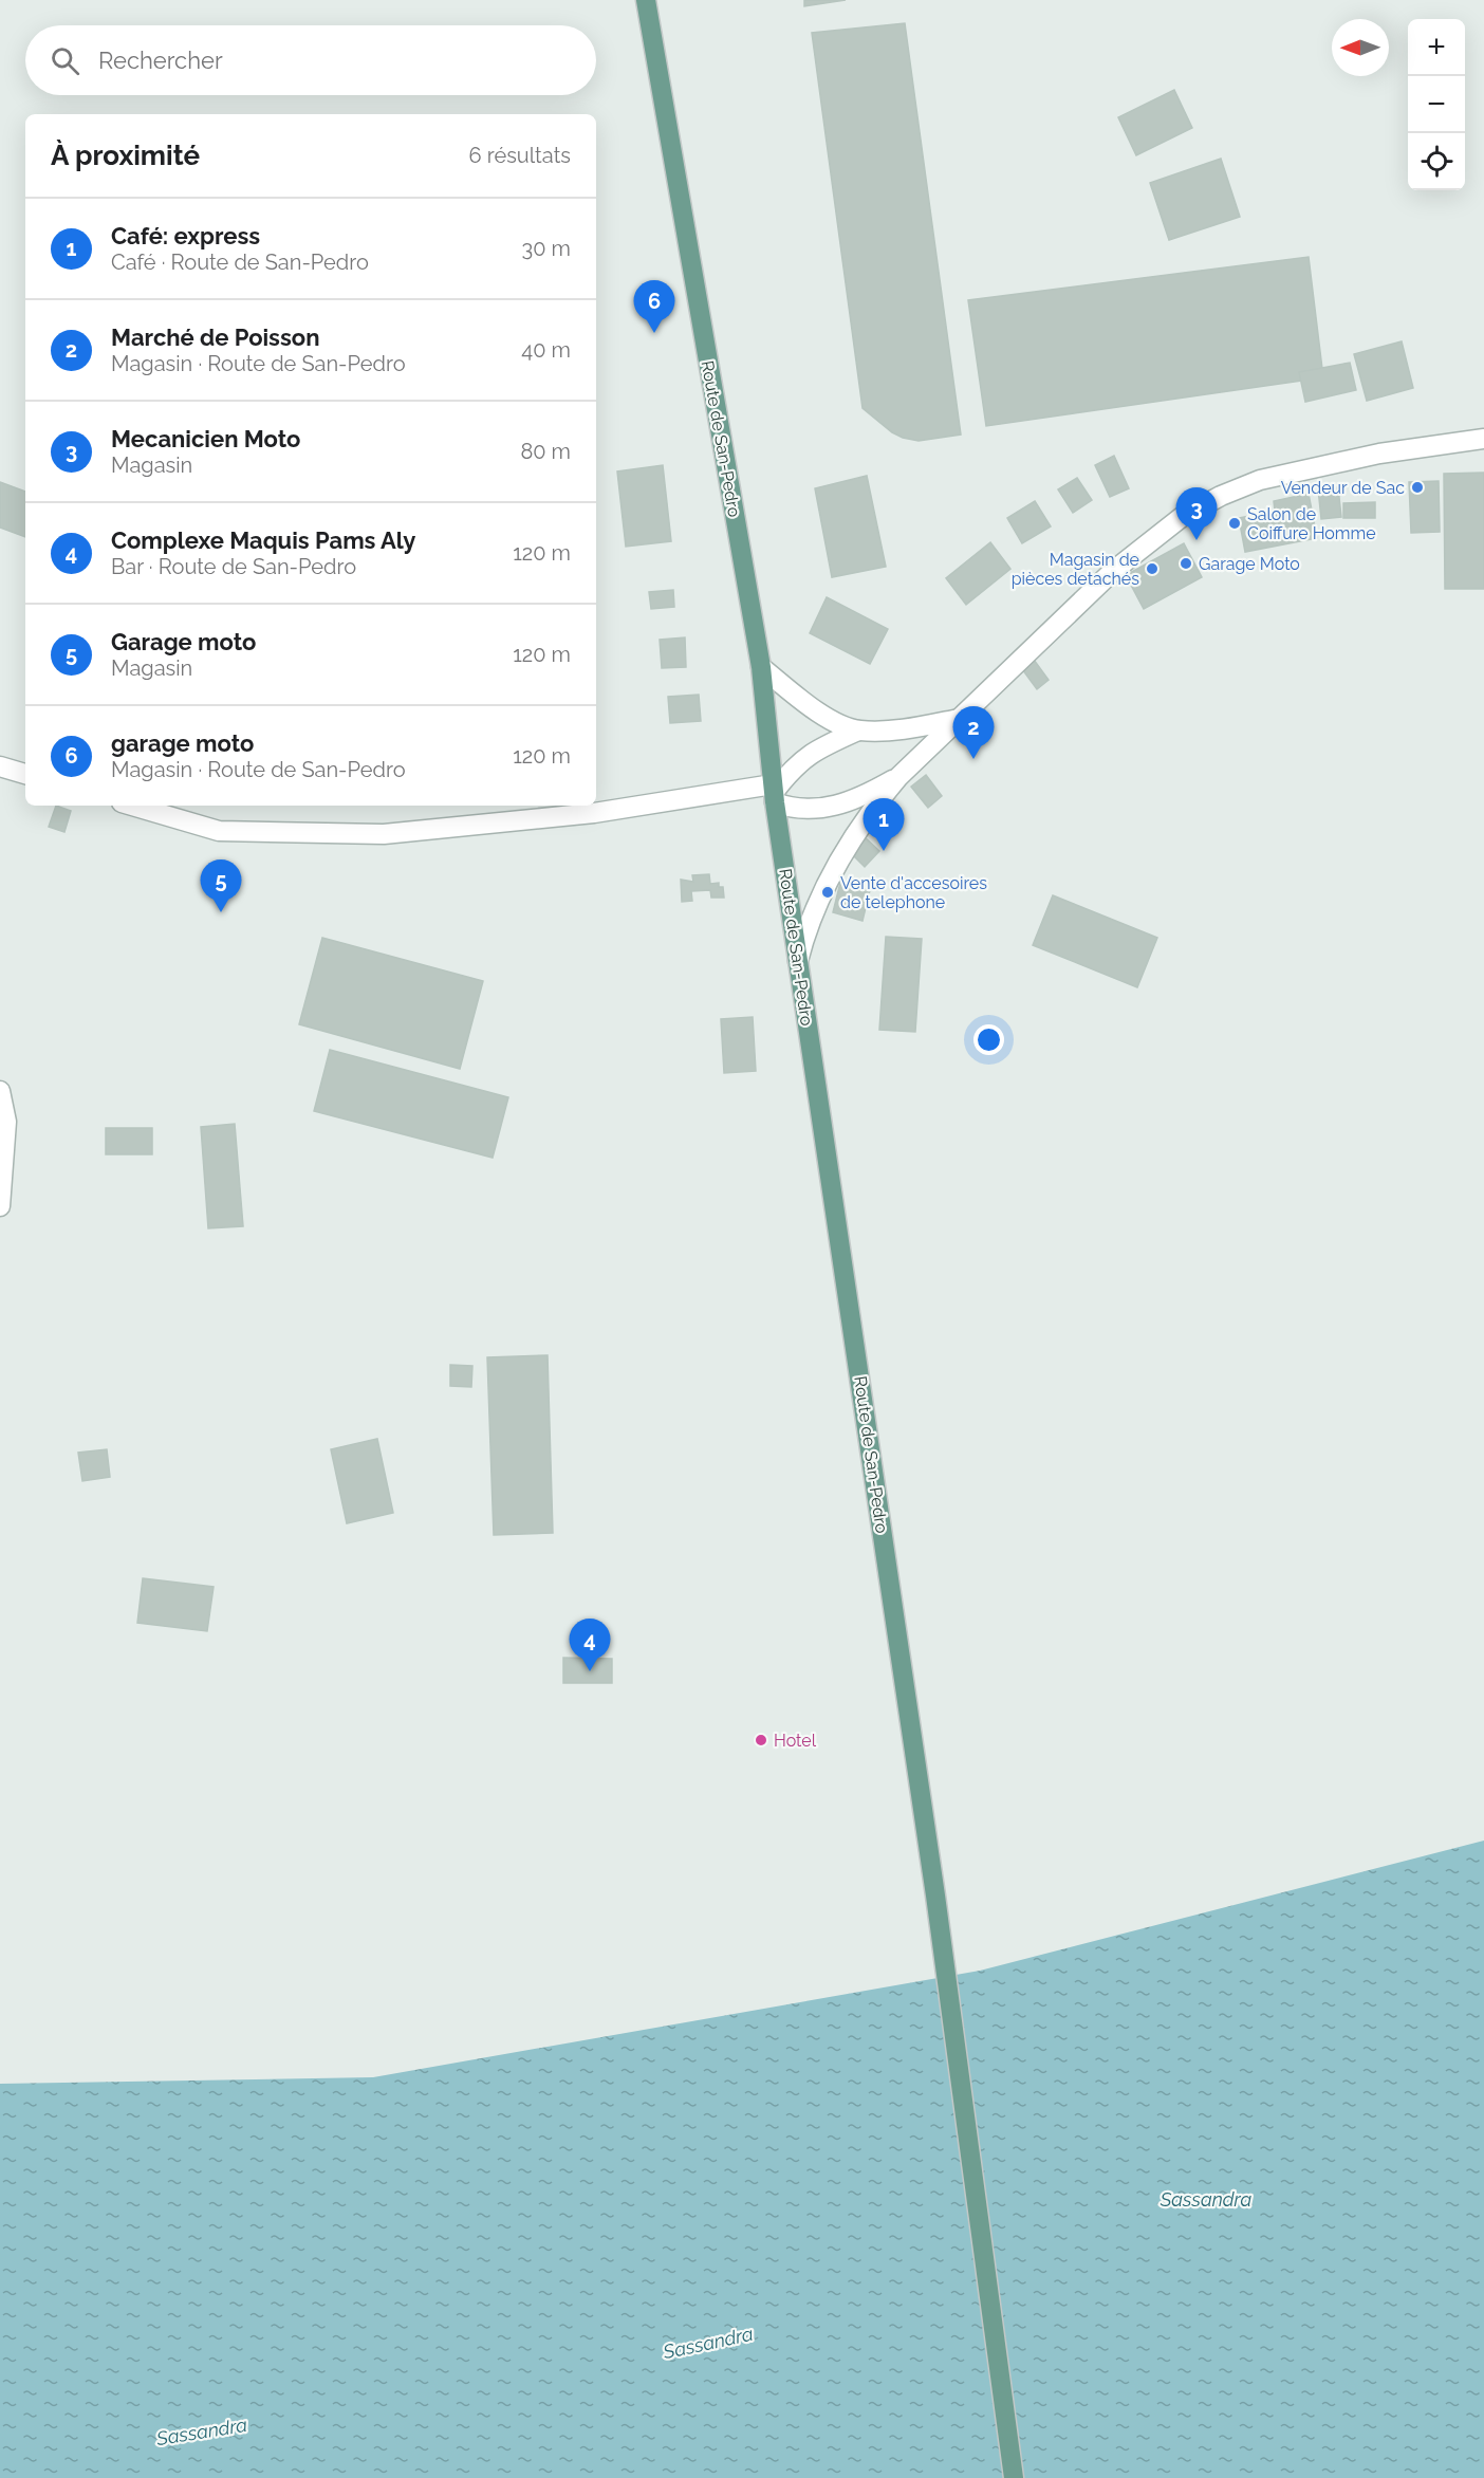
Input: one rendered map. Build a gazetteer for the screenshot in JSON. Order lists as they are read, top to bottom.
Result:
{
  "streets": {
    "main road": ["Route de San-Pedro"]
  },
  "water": ["Sassandra"],
  "places": [
    "Vendeur de Sac",
    "Salon de Coiffure Homme",
    "Garage Moto",
    "Magasin de pièces detachés",
    "Vente d'accesoires de telephone",
    "Hotel"
  ],
  "north": "left",
  "page": {
    "map_buttons": ["+", "−"],
    "search": "Rechercher",
    "heading": ["À proximité", "6 résultats"],
    "list": [
      {
        "mark": "1",
        "name": "Café: express",
        "note": "Café · Route de San-Pedro",
        "value": "30 m"
      },
      {
        "mark": "2",
        "name": "Marché de Poisson",
        "note": "Magasin · Route de San-Pedro",
        "value": "40 m"
      },
      {
        "mark": "3",
        "name": "Mecanicien Moto",
        "note": "Magasin",
        "value": "80 m"
      },
      {
        "mark": "4",
        "name": "Complexe Maquis Pams Aly",
        "note": "Bar · Route de San-Pedro",
        "value": "120 m"
      },
      {
        "mark": "5",
        "name": "Garage moto",
        "note": "Magasin",
        "value": "120 m"
      },
      {
        "mark": "6",
        "name": "garage moto",
        "note": "Magasin · Route de San-Pedro",
        "value": "120 m"
      }
    ],
    "pins": [
      "6",
      "3",
      "2",
      "1",
      "5",
      "4"
    ]
  }
}
